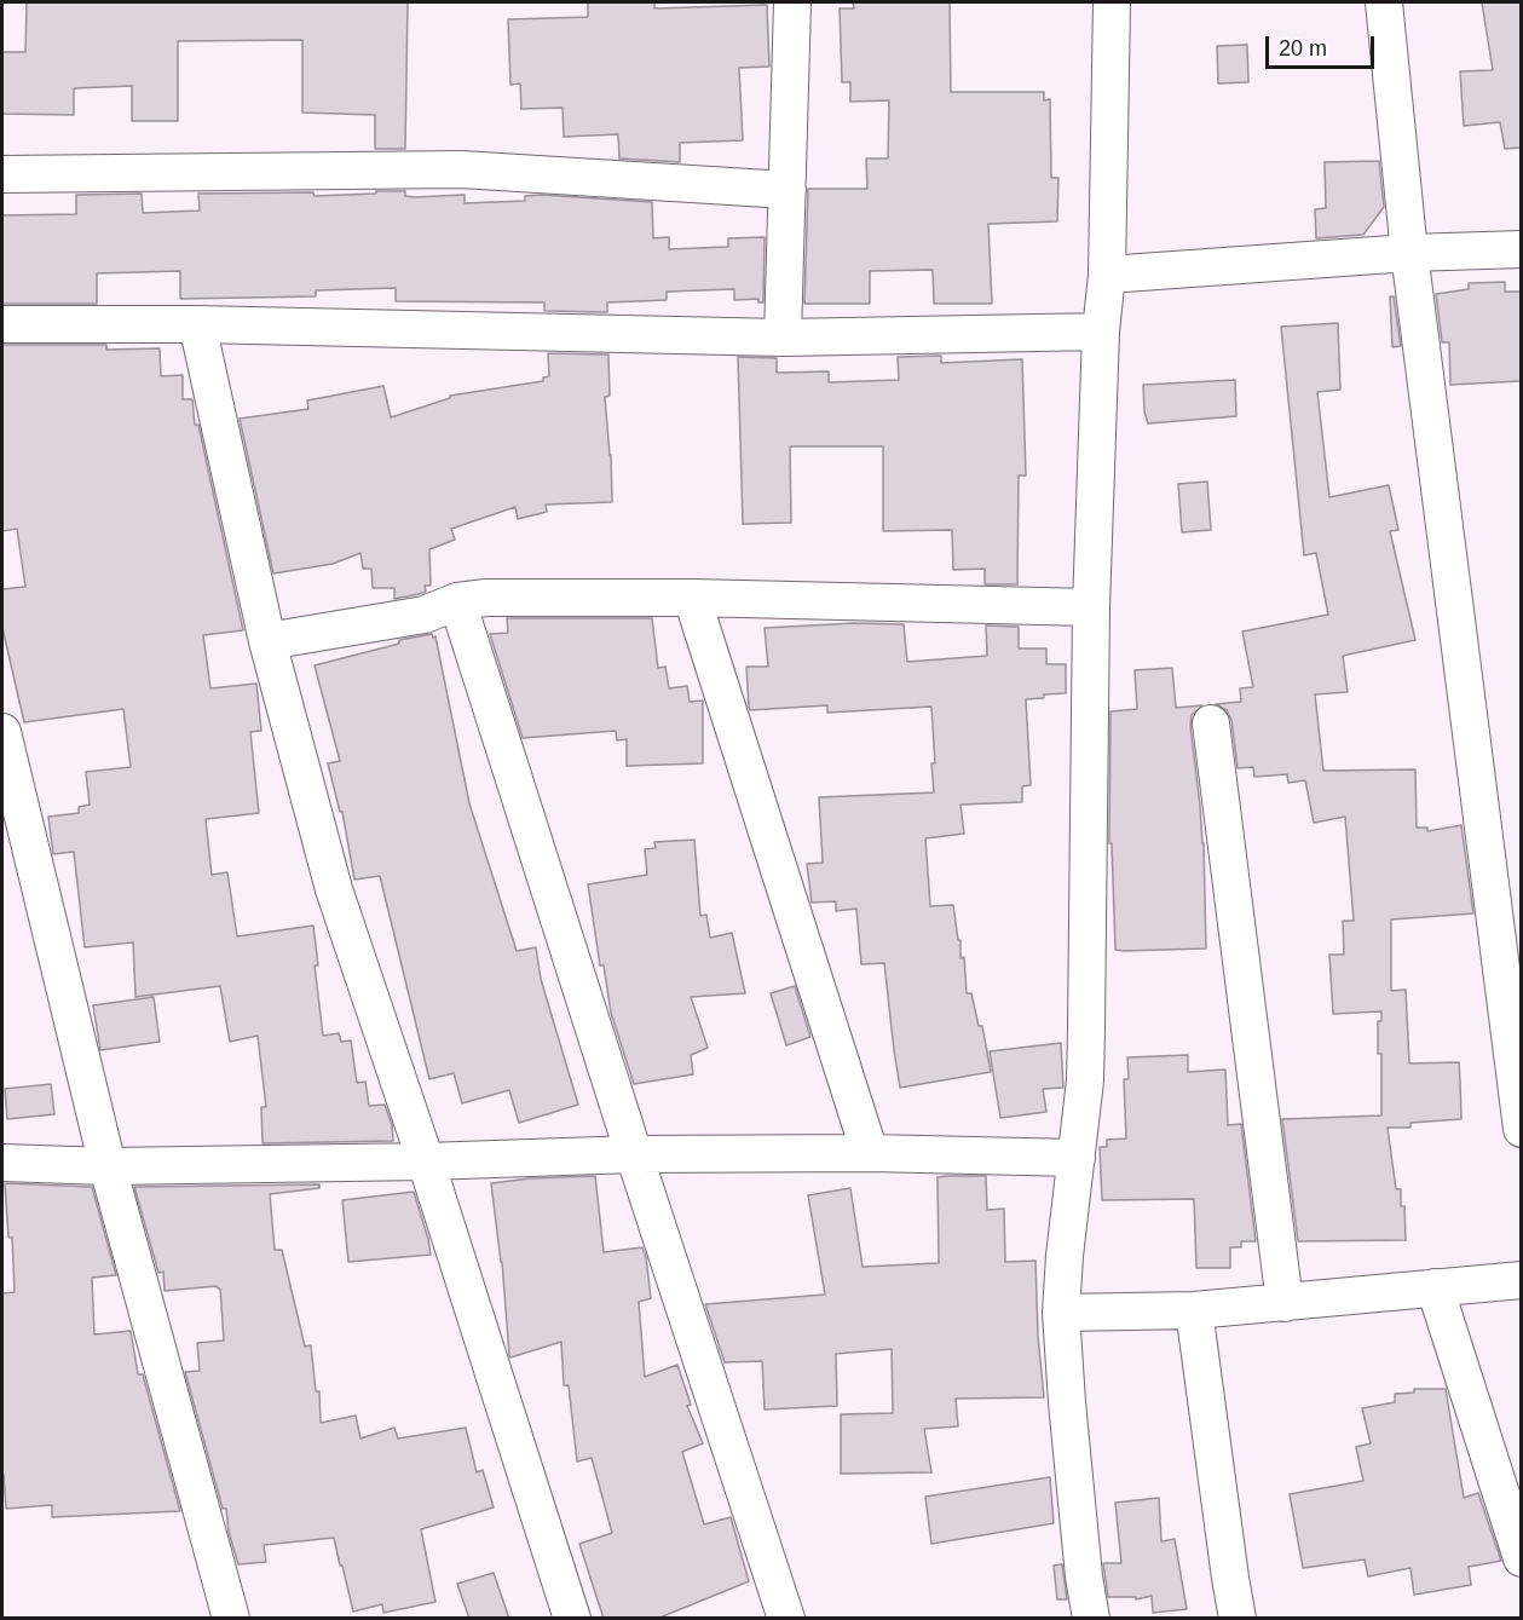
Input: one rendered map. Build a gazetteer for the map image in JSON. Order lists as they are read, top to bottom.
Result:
{
  "scale_bar": "20 m"
}
